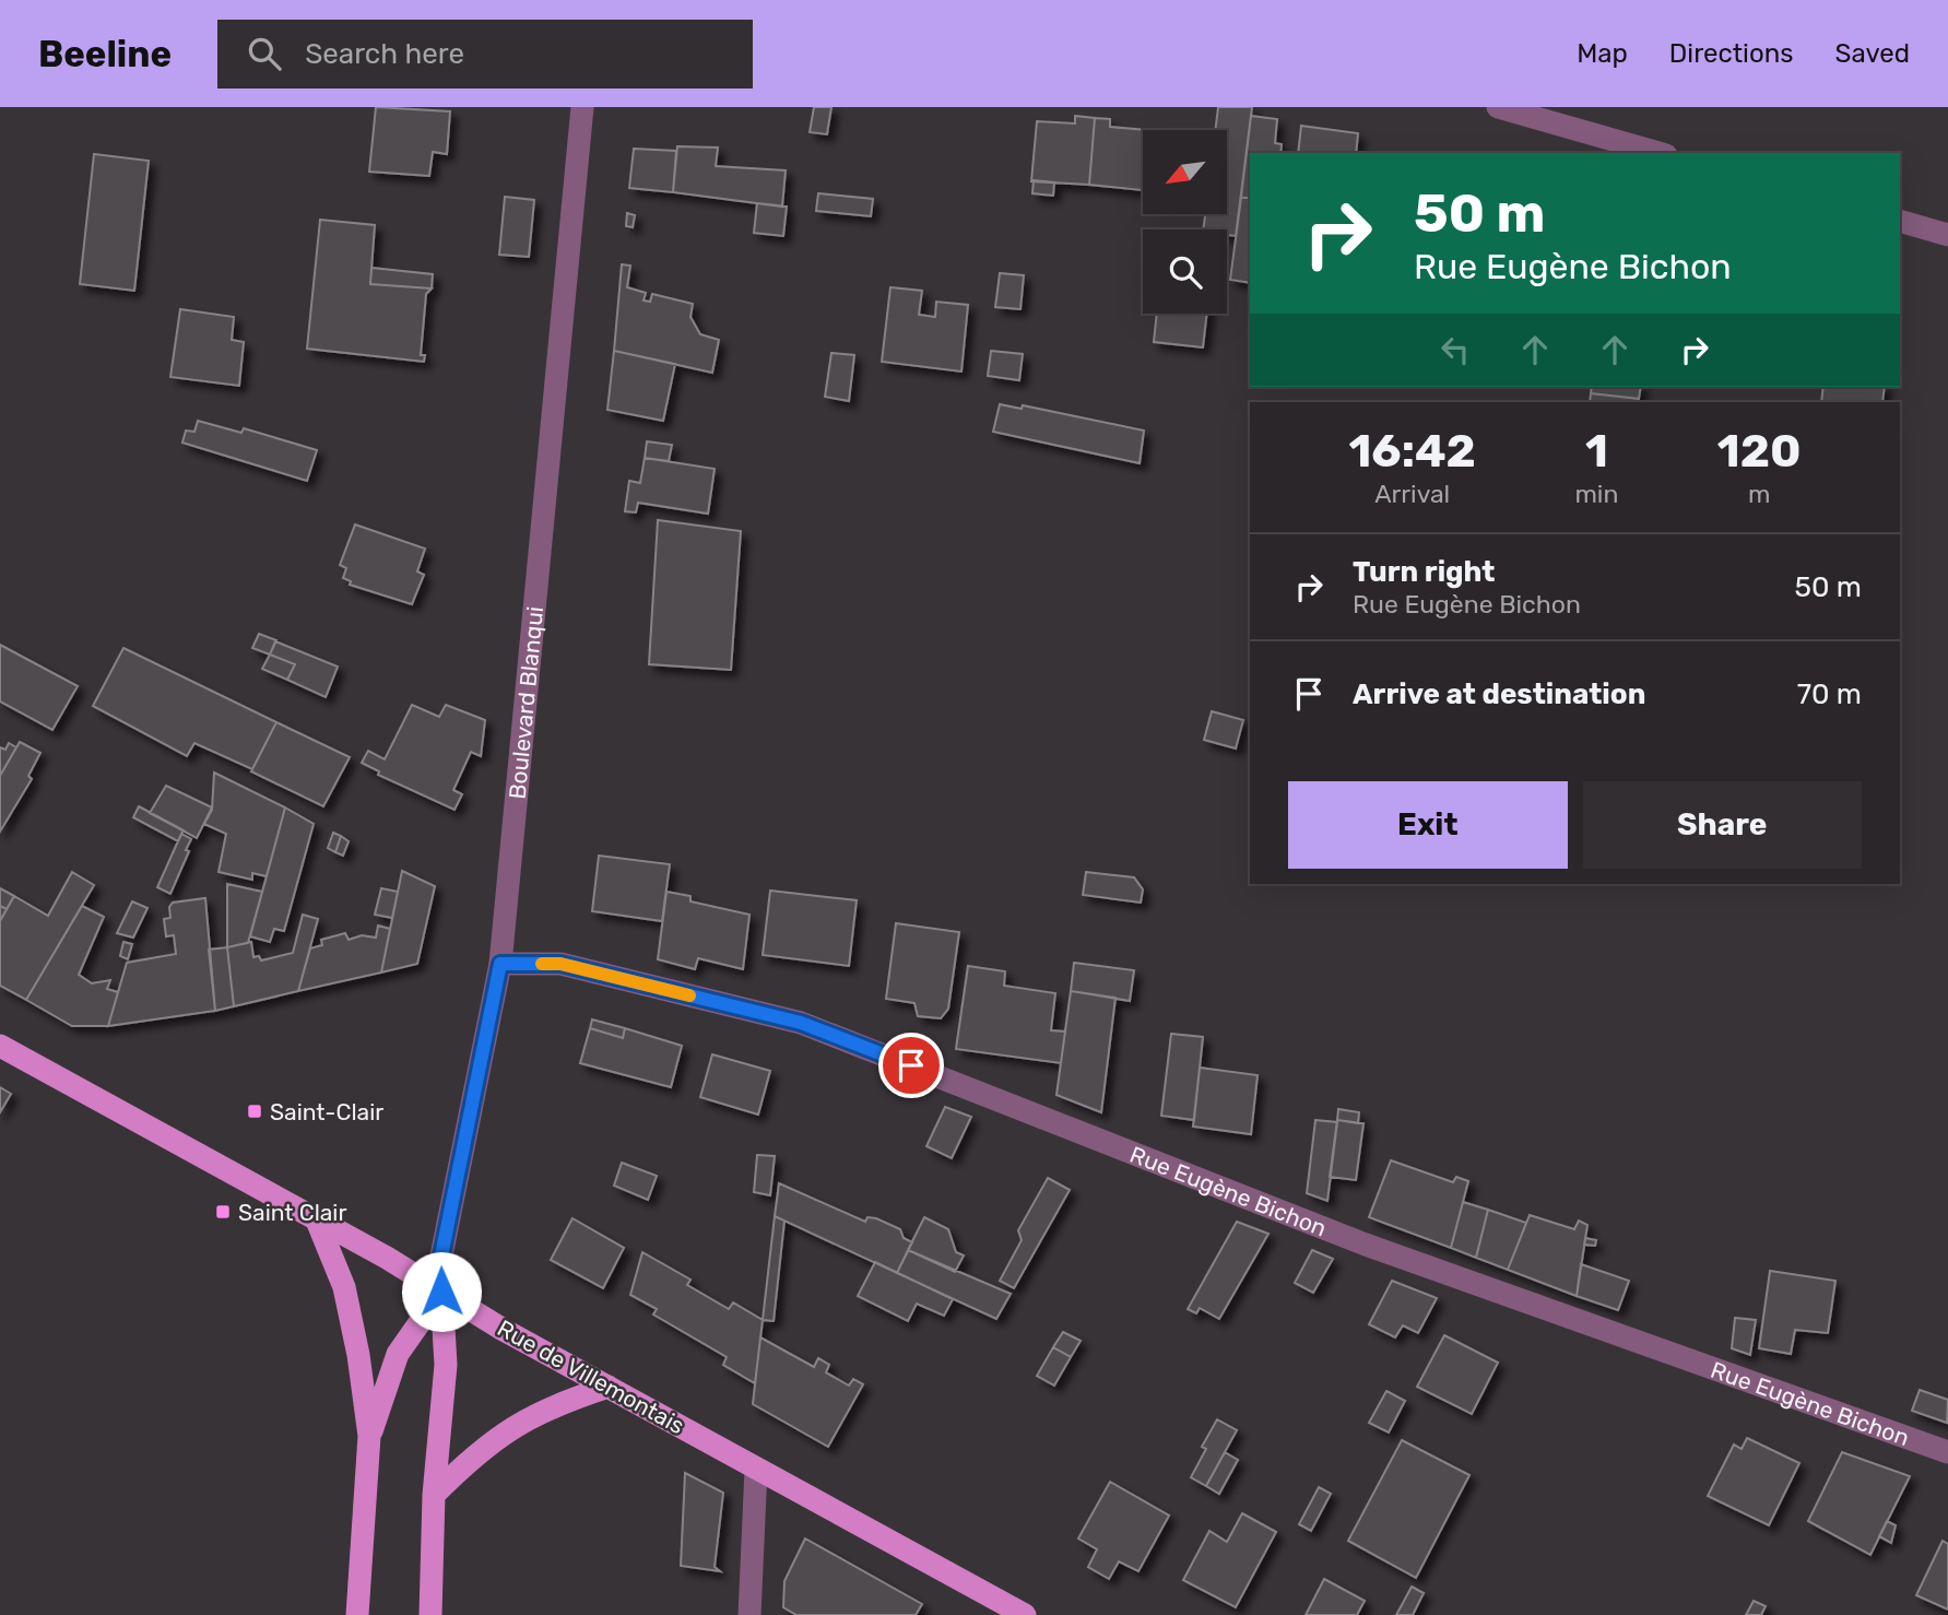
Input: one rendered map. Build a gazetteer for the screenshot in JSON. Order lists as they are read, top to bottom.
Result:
{
  "streets": {
    "main road": ["Rue de Villemontais"],
    "street": ["Boulevard Blanqui", "Rue Eugène Bichon"]
  },
  "crossings": [
    ["Boulevard Blanqui", "Rue Eugène Bichon"],
    ["Boulevard Blanqui", "Rue de Villemontais"]
  ],
  "places": {
    "transit": ["Saint-Clair", "Saint Clair"]
  },
  "north": "bottom left",
  "page": {
    "header": "Beeline",
    "search": "Search here",
    "nav": ["Map", "Directions", "Saved"],
    "turn": ["50 m", "Rue Eugène Bichon"],
    "eta": [
      "16:42",
      "Arrival",
      "1",
      "min",
      "120",
      "m"
    ],
    "list": [
      {
        "name": "Turn right",
        "note": "Rue Eugène Bichon",
        "value": "50 m"
      },
      {
        "name": "Arrive at destination",
        "value": "70 m"
      }
    ],
    "buttons": ["Exit", "Share"]
  }
}
